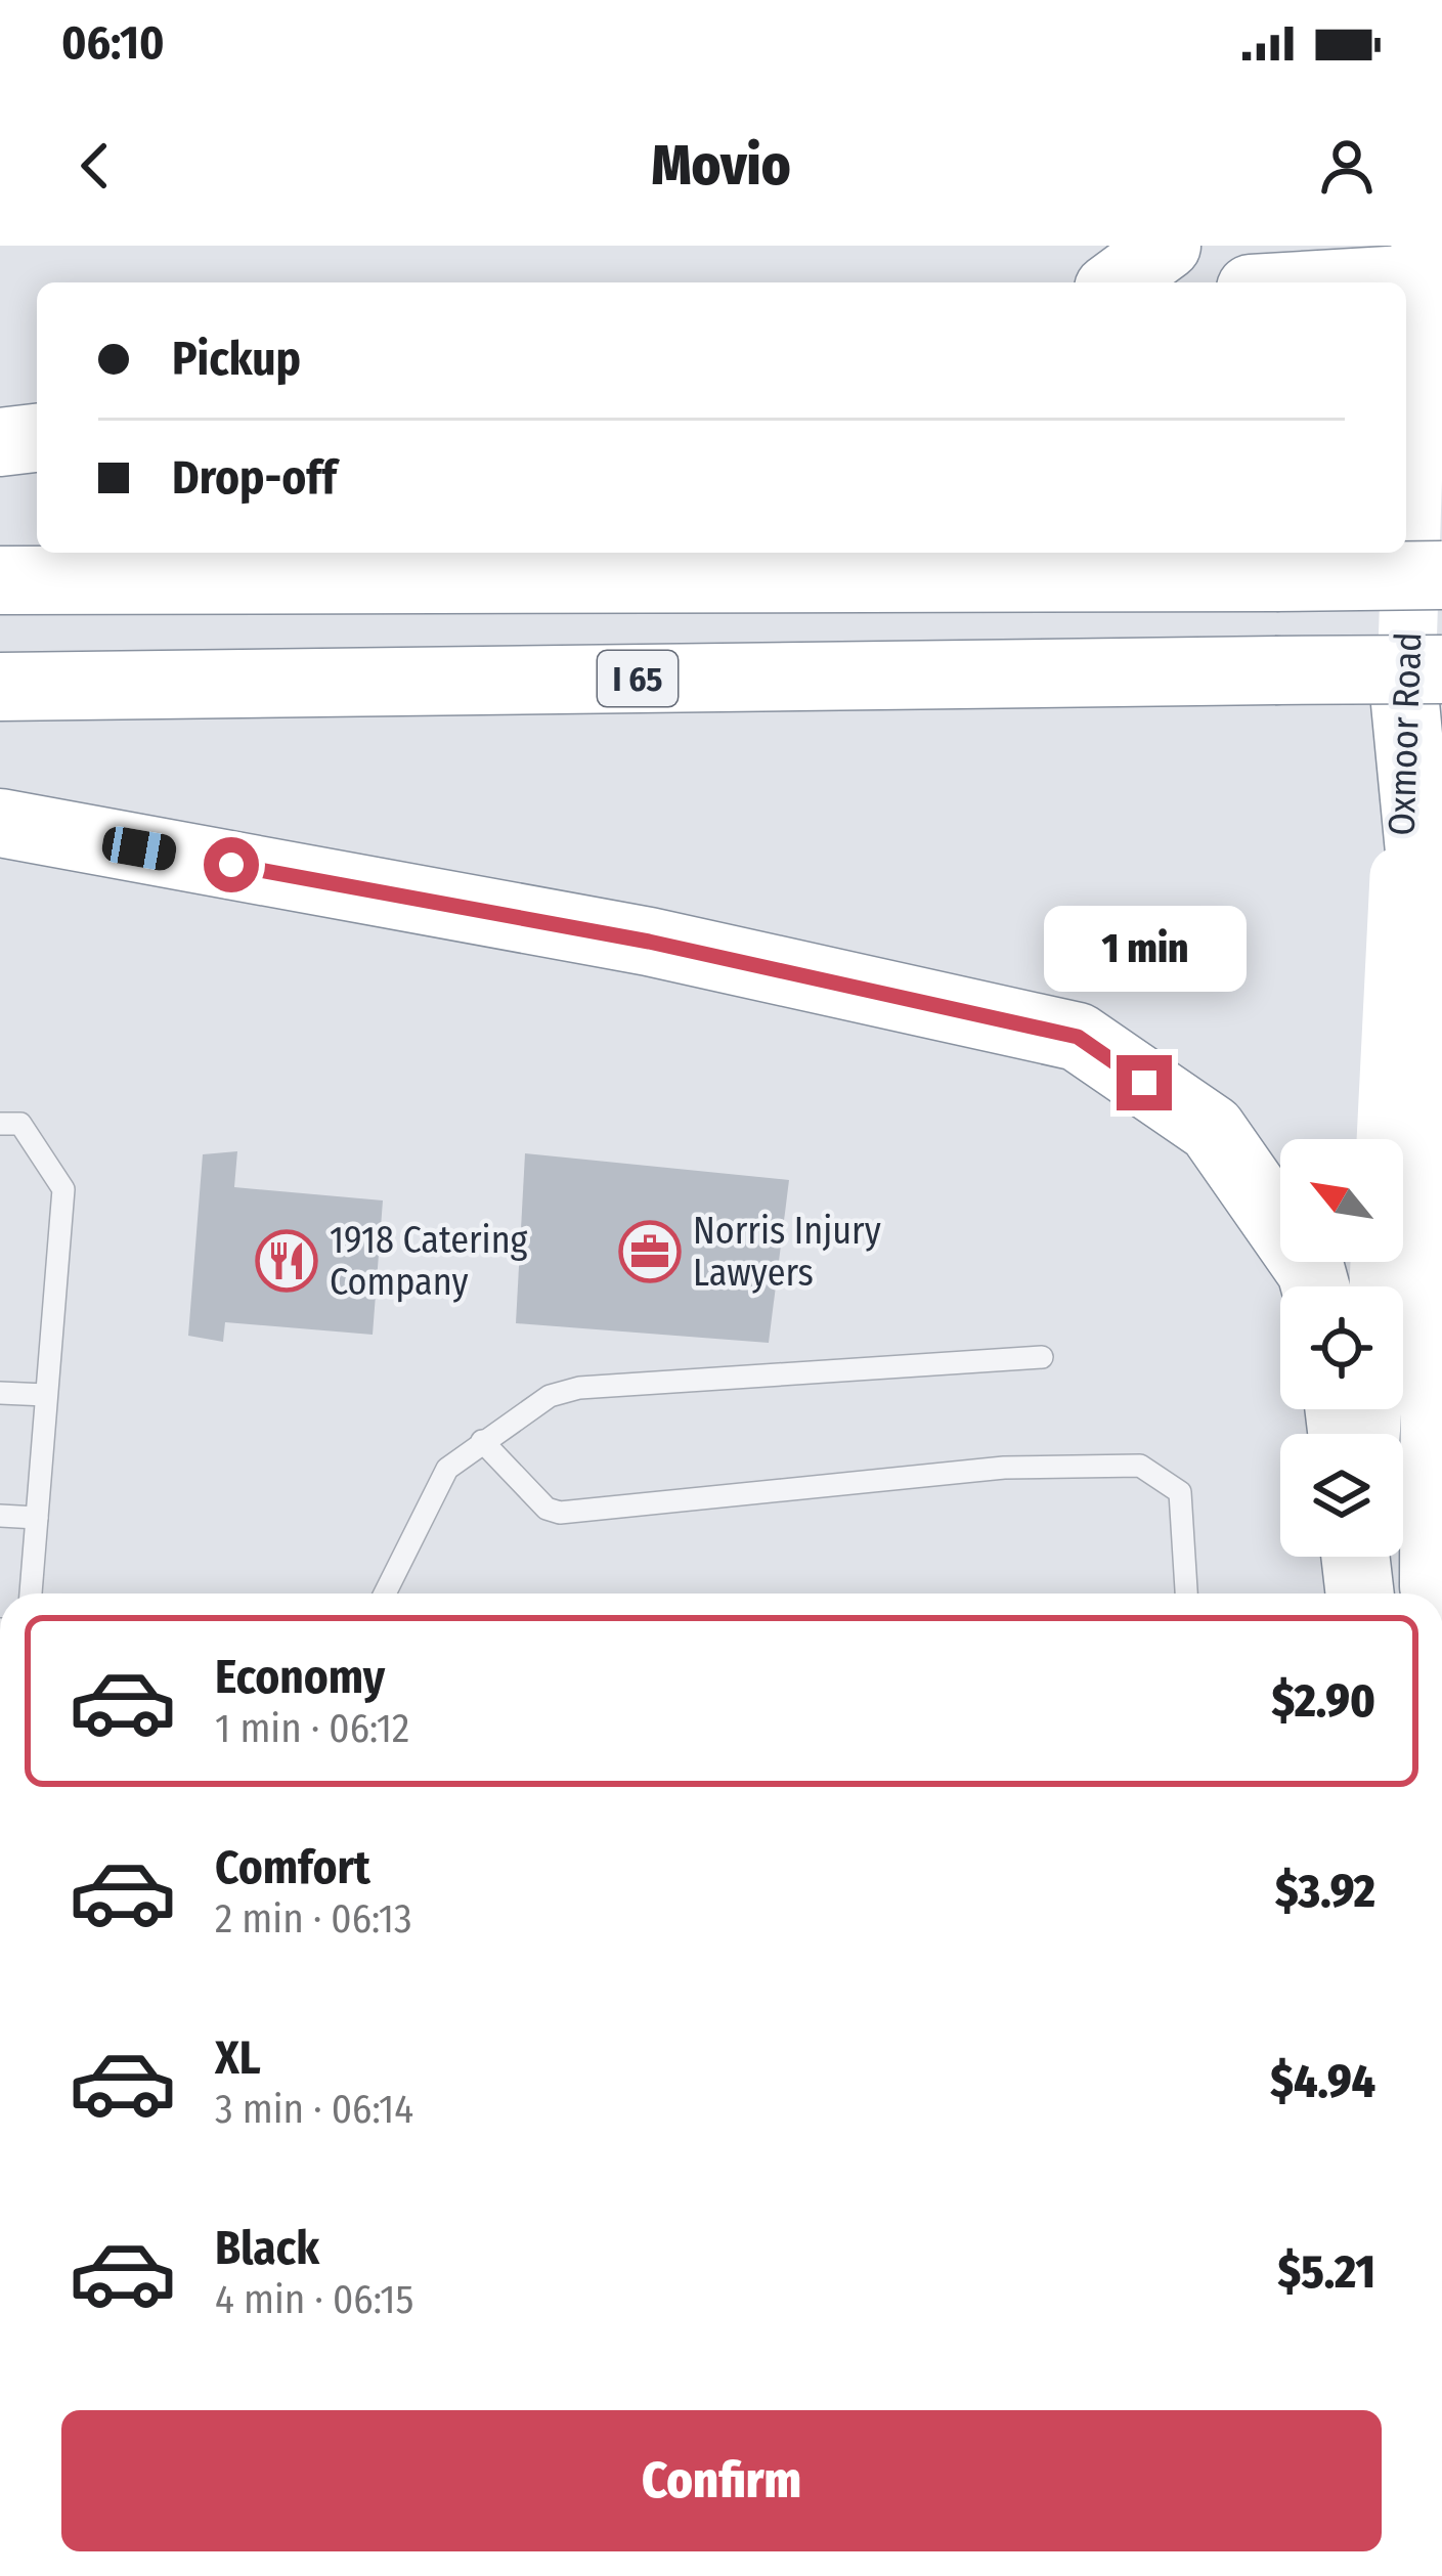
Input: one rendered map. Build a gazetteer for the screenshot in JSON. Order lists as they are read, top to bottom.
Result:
{
  "streets": {
    "highway": ["I 65"],
    "main road": ["Oxmoor Road"]
  },
  "crossings": [
    ["I 65", "Oxmoor Road"]
  ],
  "places": {
    "office": ["Norris Injury Lawyers"],
    "restaurant": ["1918 Catering Company"]
  },
  "north": "top left",
  "page": {
    "status": "06:10",
    "header": "Movio",
    "banner": ["Pickup", "Drop-off"],
    "bubble": "1 min",
    "list": [
      {
        "name": "Economy",
        "note": "1 min · 06:12",
        "value": "$2.90"
      },
      {
        "name": "Comfort",
        "note": "2 min · 06:13",
        "value": "$3.92"
      },
      {
        "name": "XL",
        "note": "3 min · 06:14",
        "value": "$4.94"
      },
      {
        "name": "Black",
        "note": "4 min · 06:15",
        "value": "$5.21"
      }
    ],
    "buttons": "Confirm"
  }
}
